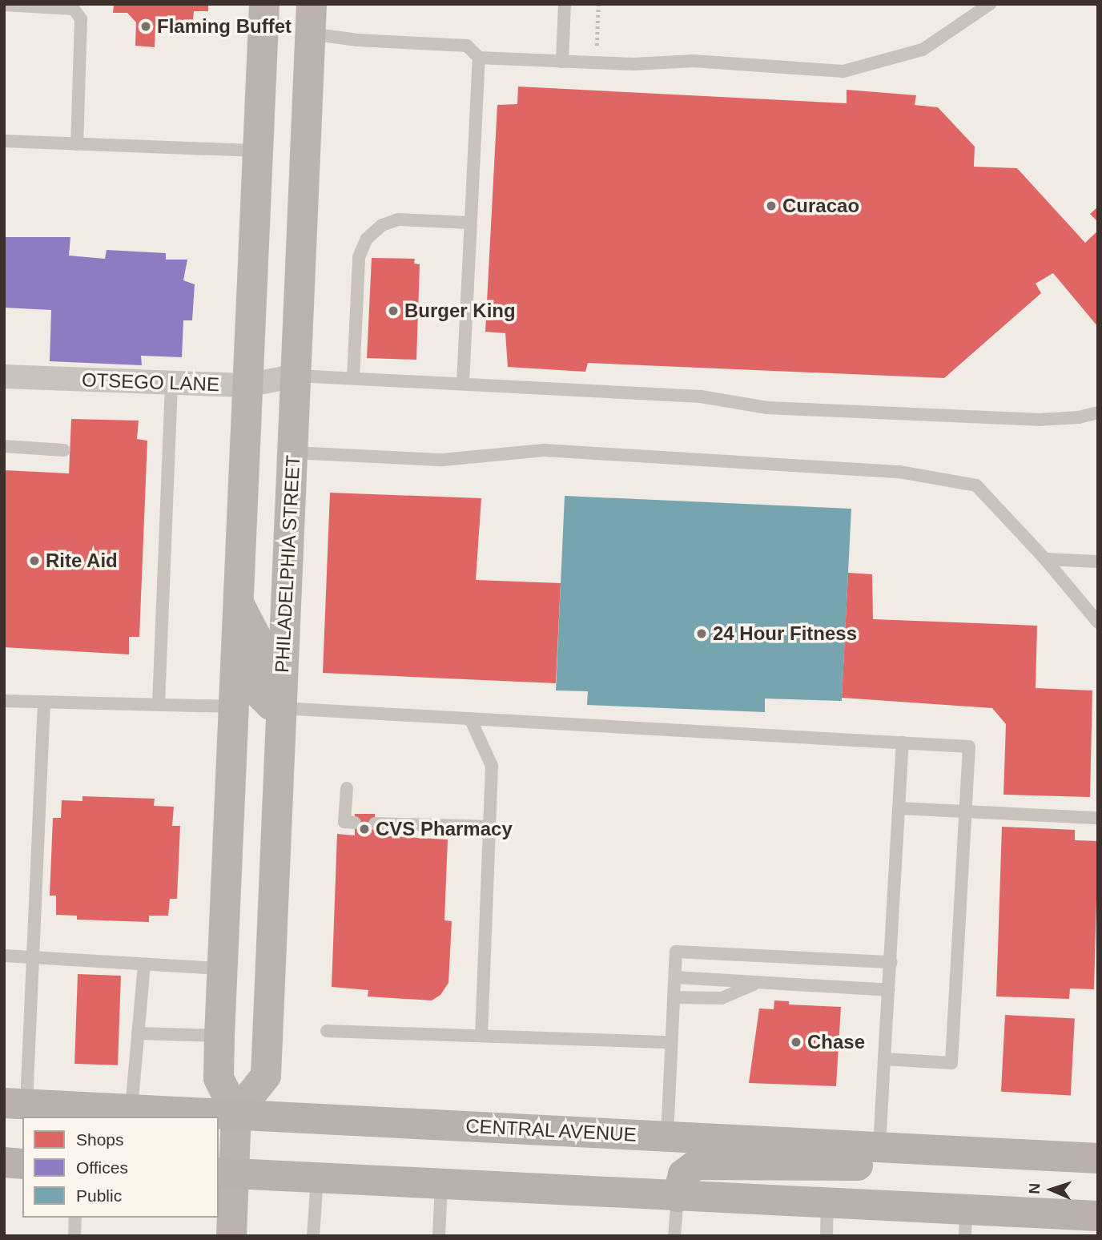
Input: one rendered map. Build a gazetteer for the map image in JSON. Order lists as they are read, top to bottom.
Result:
{
  "streets": {
    "main road": ["PHILADELPHIA STREET", "CENTRAL AVENUE"],
    "street": ["OTSEGO LANE"]
  },
  "crossings": [
    ["OTSEGO LANE", "PHILADELPHIA STREET"],
    ["PHILADELPHIA STREET", "CENTRAL AVENUE"]
  ],
  "places": [
    "Flaming Buffet",
    "Curacao",
    "Burger King",
    "Rite Aid",
    "24 Hour Fitness",
    "CVS Pharmacy",
    "Chase"
  ],
  "legend": ["Shops", "Offices", "Public"],
  "north": "left"
}
